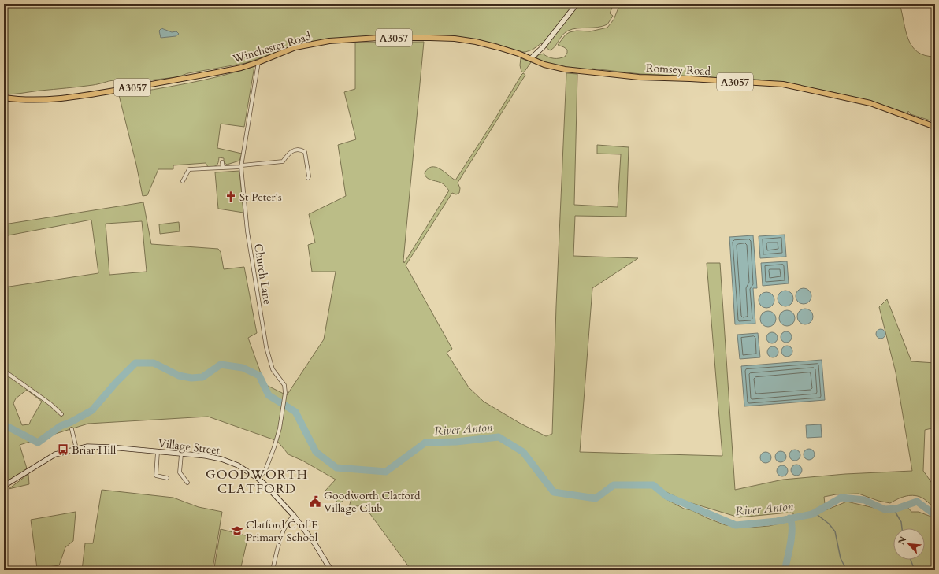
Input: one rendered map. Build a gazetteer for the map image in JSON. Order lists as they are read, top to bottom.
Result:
{
  "streets": {
    "main road": ["A3057", "Winchester Road", "Romsey Road"],
    "street": ["Church Lane", "Village Street"]
  },
  "crossings": [
    ["Winchester Road", "Romsey Road"],
    ["Winchester Road", "Church Lane"],
    ["Church Lane", "Village Street"]
  ],
  "districts": ["GOODWORTH CLATFORD"],
  "water": ["River Anton"],
  "places": {
    "church": ["St Peter's"],
    "bus stop": ["Briar Hill"],
    "public building": ["Goodworth Clatford Village Club"],
    "school or university": ["Clatford C of E Primary School"]
  },
  "north": "top left"
}
